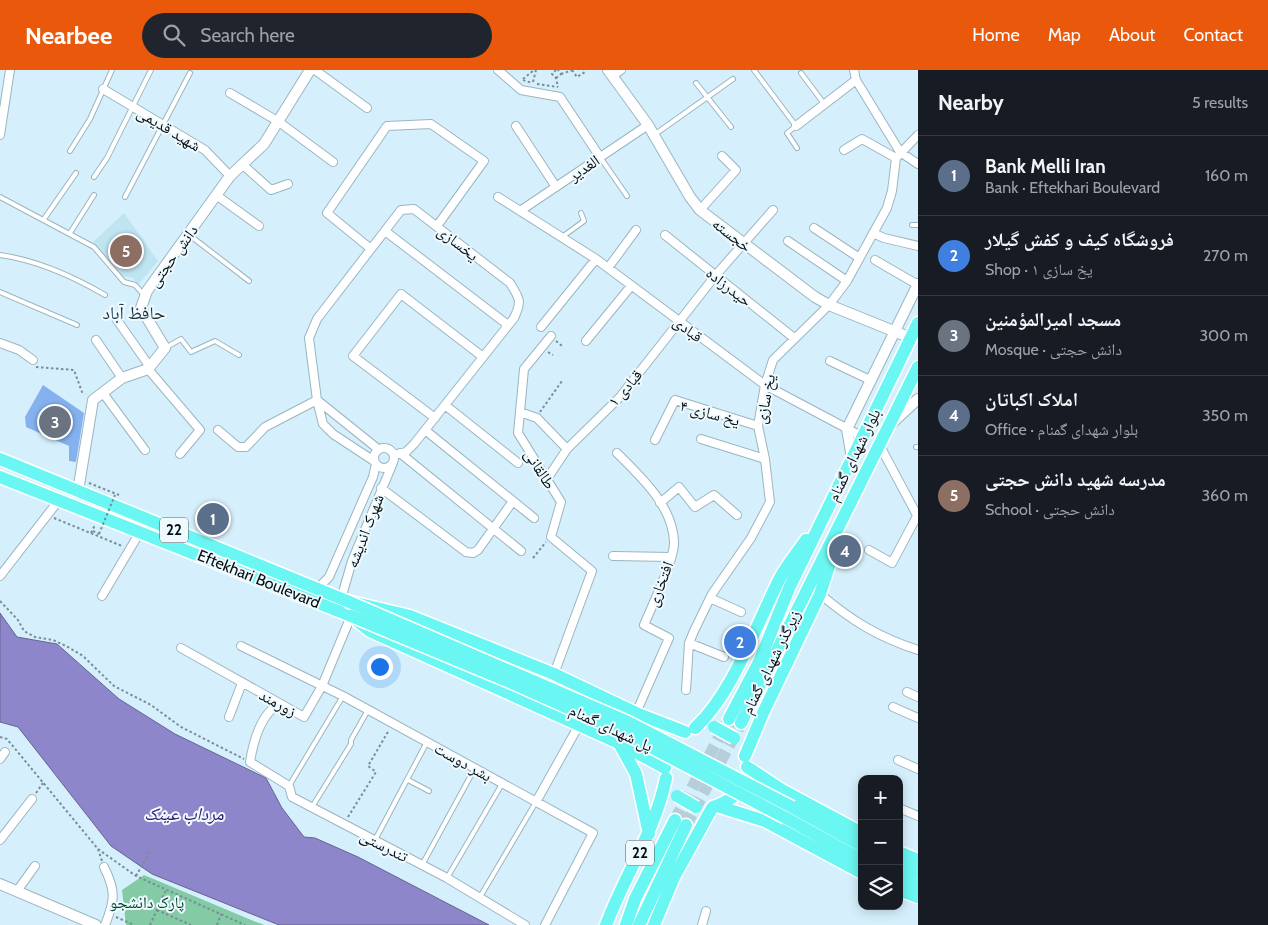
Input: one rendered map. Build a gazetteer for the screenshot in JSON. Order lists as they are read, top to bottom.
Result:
{
  "streets": {
    "highway": [
      "بلوار شهدای گمنام",
      "22",
      "Eftekhari Boulevard",
      "زیرگذر شهدای گمنام",
      "پل شهدای گمنام"
    ],
    "street": [
      "شهید قدیمی",
      "الغدیر",
      "خجسته",
      "یخسازی",
      "دانش حجتی",
      "حیدرزاده",
      "قبادی",
      "قبادی ۱",
      "یخ سازی",
      "یخ سازی ۴",
      "طالقانی",
      "شهرک اندیشه",
      "افتخاری",
      "زورمند",
      "بشر دوست",
      "تندرستی"
    ]
  },
  "crossings": [
    ["شهید قدیمی", "دانش حجتی"],
    ["الغدیر", "خجسته"],
    ["الغدیر", "قبادی"],
    ["خجسته", "قبادی ۱"],
    ["خجسته", "یخ سازی"],
    ["خجسته", "بلوار شهدای گمنام"],
    ["یخسازی", "شهرک اندیشه"],
    ["حیدرزاده", "قبادی ۱"],
    ["حیدرزاده", "یخ سازی"],
    ["قبادی", "قبادی ۱"],
    ["قبادی", "یخ سازی"],
    ["قبادی", "بلوار شهدای گمنام"],
    ["قبادی ۱", "طالقانی"],
    ["یخ سازی", "یخ سازی ۴"],
    ["بلوار شهدای گمنام", "زیرگذر شهدای گمنام"],
    ["22", "شهرک اندیشه"],
    ["22", "Eftekhari Boulevard"],
    ["22", "افتخاری"],
    ["22", "زورمند"],
    ["22", "پل شهدای گمنام"],
    ["شهرک اندیشه", "Eftekhari Boulevard"],
    ["شهرک اندیشه", "پل شهدای گمنام"],
    ["Eftekhari Boulevard", "زورمند"],
    ["Eftekhari Boulevard", "پل شهدای گمنام"],
    ["زورمند", "پل شهدای گمنام"],
    ["زورمند", "بشر دوست"]
  ],
  "districts": ["حافظ آباد"],
  "water": ["مرداب عینک"],
  "parks": ["پارک دانشجو"],
  "page": {
    "header": "Nearbee",
    "search": "Search here",
    "nav": [
      "Home",
      "Map",
      "About",
      "Contact"
    ],
    "heading": ["Nearby", "5 results"],
    "list": [
      {
        "mark": "1",
        "name": "Bank Melli Iran",
        "note": "Bank · Eftekhari Boulevard",
        "value": "160 m"
      },
      {
        "mark": "2",
        "name": "فروشگاه کیف و کفش گیلار",
        "note": "Shop · یخ سازی ۱",
        "value": "270 m"
      },
      {
        "mark": "3",
        "name": "مسجد امیرالمؤمنین",
        "note": "Mosque · دانش حجتی",
        "value": "300 m"
      },
      {
        "mark": "4",
        "name": "املاک اکباتان",
        "note": "Office · بلوار شهدای گمنام",
        "value": "350 m"
      },
      {
        "mark": "5",
        "name": "مدرسه شهید دانش حجتی",
        "note": "School · دانش حجتی",
        "value": "360 m"
      }
    ],
    "pins": [
      "5",
      "3",
      "1",
      "4",
      "2"
    ],
    "map_buttons": ["+", "−"]
  }
}
